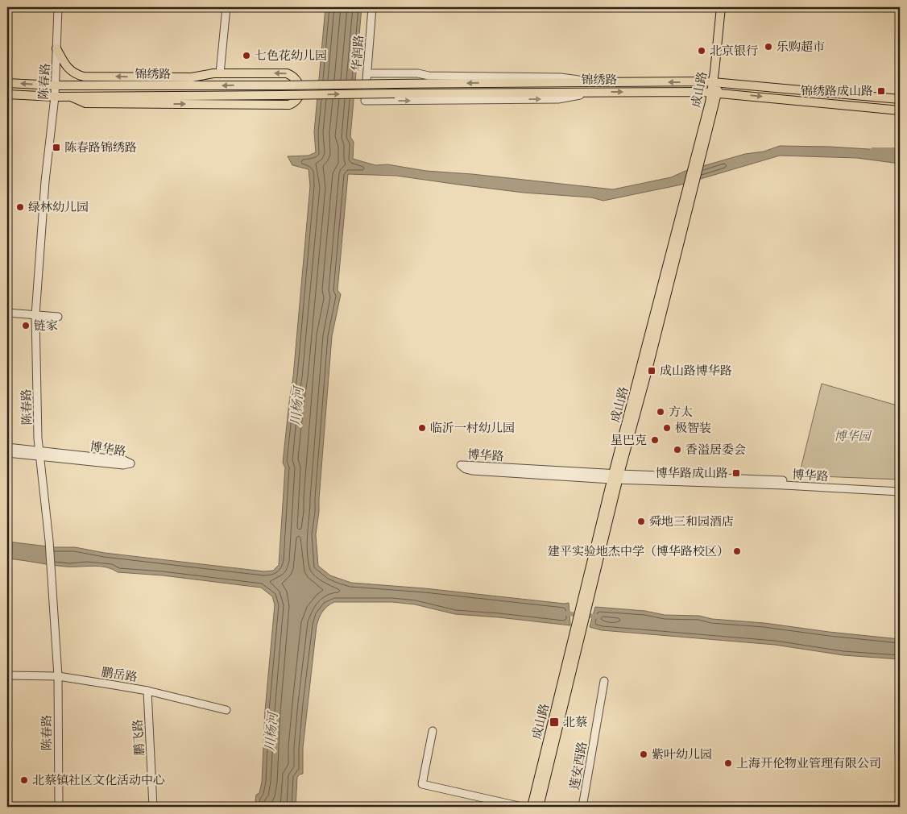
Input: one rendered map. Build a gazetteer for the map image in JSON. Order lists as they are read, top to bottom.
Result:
{
  "streets": {
    "main road": ["锦绣路", "成山路"],
    "street": [
      "华润路",
      "陈春路",
      "博华路",
      "鹏岳路",
      "鹏飞路",
      "莲安西路"
    ]
  },
  "crossings": [
    ["华润路", "锦绣路"],
    ["锦绣路", "陈春路"],
    ["锦绣路", "成山路"],
    ["陈春路", "博华路"],
    ["陈春路", "鹏岳路"],
    ["成山路", "博华路"],
    ["鹏岳路", "鹏飞路"]
  ],
  "water": ["川杨河"],
  "parks": ["博华园"],
  "places": {
    "other": [
      "乐购超市",
      "北京银行",
      "七色花幼儿园",
      "绿林幼儿园",
      "链家",
      "方太",
      "临沂一村幼儿园",
      "极智装",
      "星巴克",
      "香溢居委会",
      "舜地三和园酒店",
      "建平实验地杰中学（博华路校区）",
      "紫叶幼儿园",
      "上海开伦物业管理有限公司",
      "北蔡镇社区文化活动中心"
    ],
    "transit": [
      "锦绣路成山路",
      "陈春路锦绣路",
      "成山路博华路",
      "博华路成山路",
      "北蔡"
    ]
  }
}
